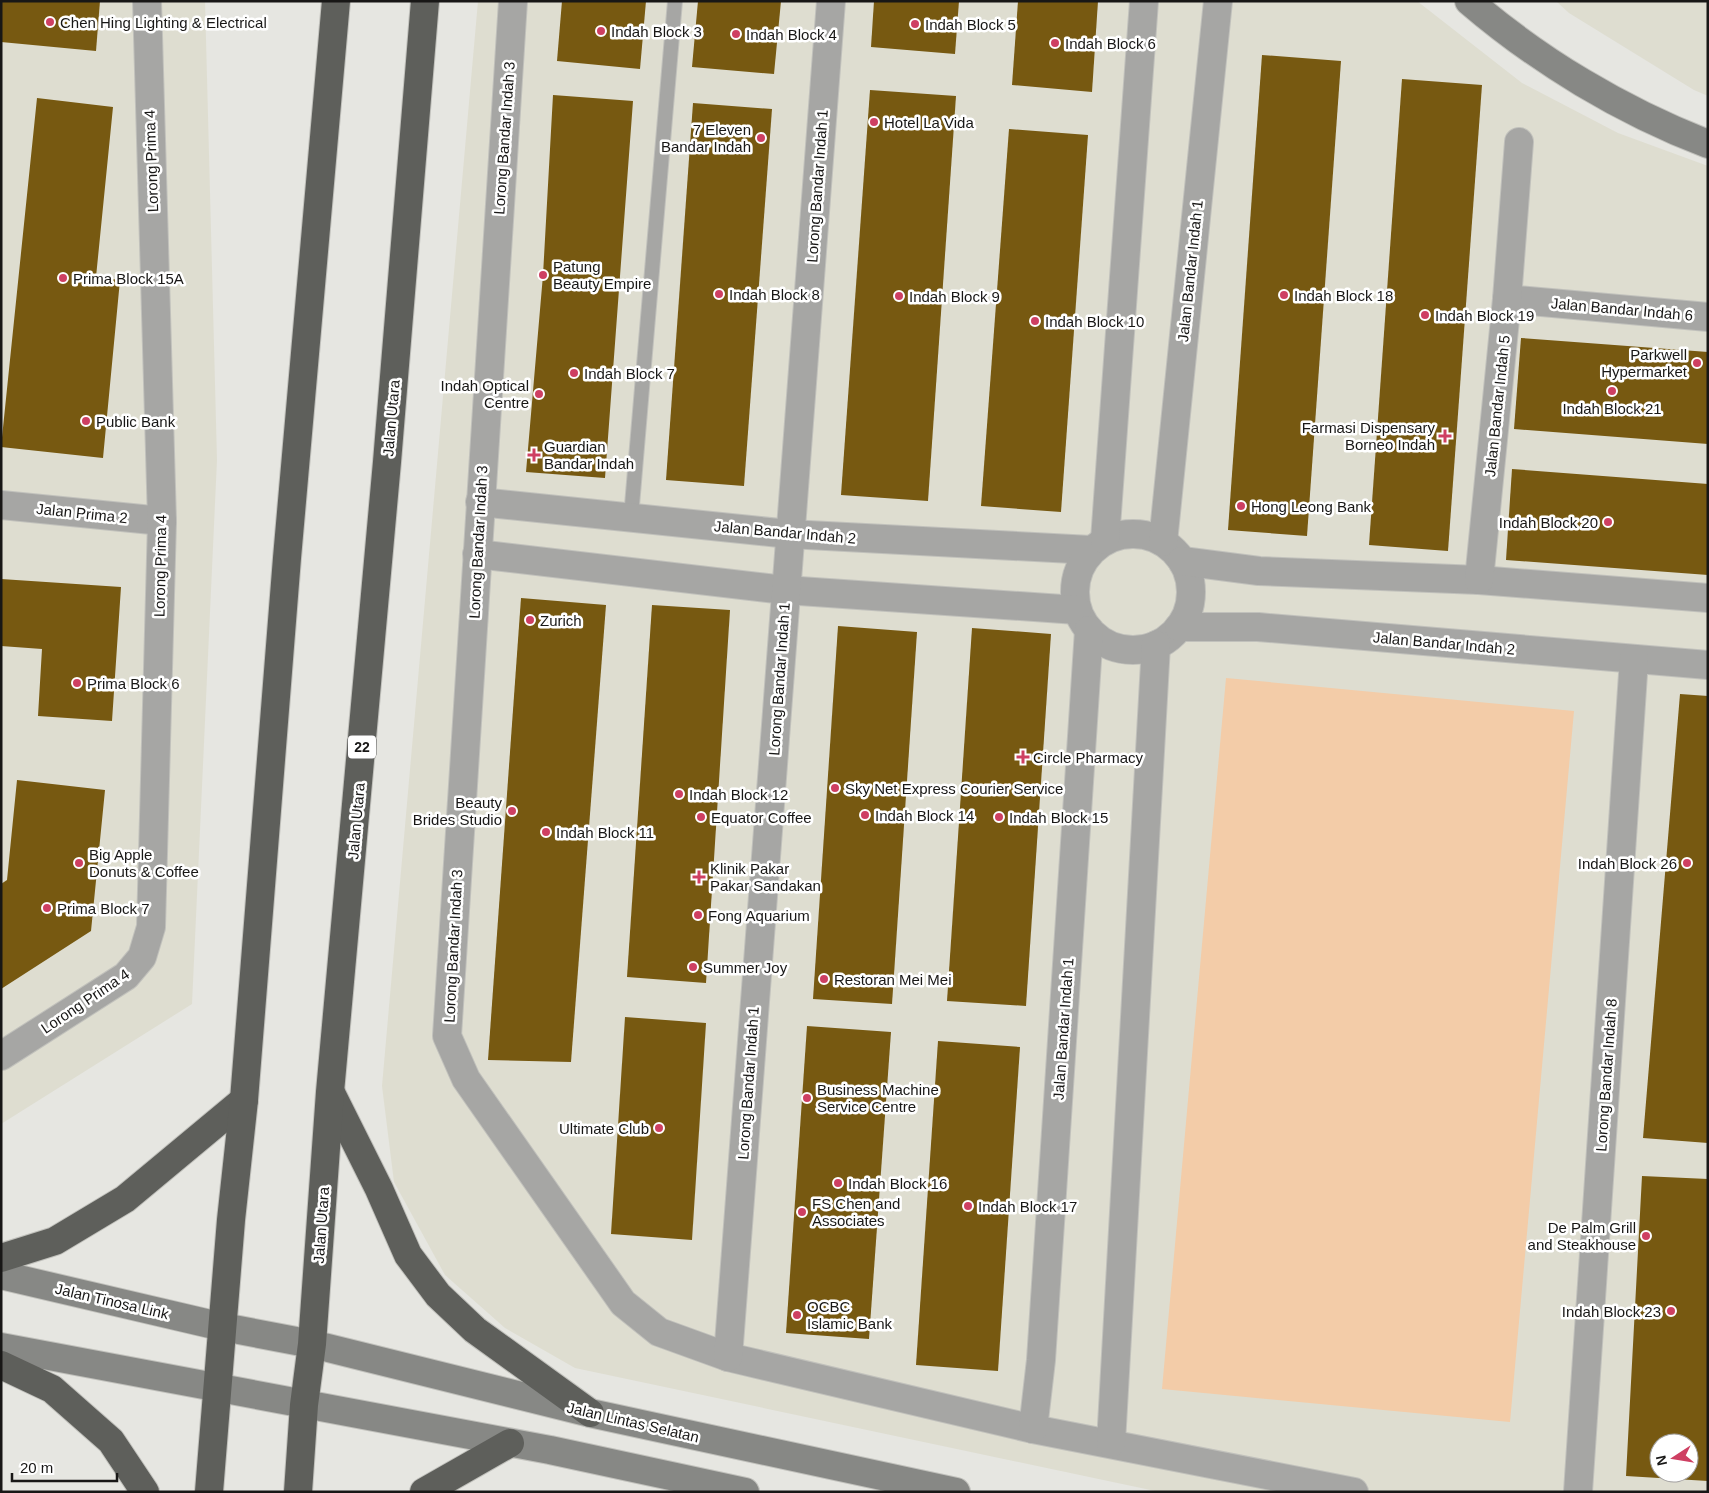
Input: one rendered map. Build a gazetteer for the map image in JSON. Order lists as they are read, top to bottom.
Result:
{
  "streets": {
    "highway": ["Jalan Utara", "22"],
    "main road": ["Jalan Tinosa Link", "Jalan Lintas Selatan"],
    "street": [
      "Lorong Bandar Indah 3",
      "Lorong Prima 4",
      "Lorong Bandar Indah 1",
      "Jalan Bandar Indah 1",
      "Jalan Bandar Indah 6",
      "Jalan Bandar Indah 5",
      "Jalan Prima 2",
      "Jalan Bandar Indah 2",
      "Lorong Bandar Indah 8"
    ]
  },
  "crossings": [
    ["Lorong Bandar Indah 3", "Lorong Bandar Indah 1"],
    ["Lorong Bandar Indah 3", "Jalan Bandar Indah 1"],
    ["Lorong Bandar Indah 3", "Jalan Bandar Indah 2"],
    ["Lorong Prima 4", "Jalan Prima 2"],
    ["Lorong Bandar Indah 1", "Jalan Bandar Indah 2"],
    ["Jalan Bandar Indah 1", "Jalan Bandar Indah 2"],
    ["Jalan Bandar Indah 6", "Jalan Bandar Indah 5"],
    ["Jalan Utara", "Jalan Tinosa Link"],
    ["Jalan Utara", "Jalan Lintas Selatan"],
    ["Jalan Bandar Indah 2", "Lorong Bandar Indah 8"],
    ["Jalan Tinosa Link", "Jalan Lintas Selatan"]
  ],
  "places": {
    "other": [
      "Chen Hing Lighting & Electrical",
      "Indah Block 5",
      "Indah Block 3",
      "Indah Block 4",
      "Indah Block 6",
      "Hotel La Vida",
      "7 Eleven Bandar Indah",
      "Patung Beauty Empire",
      "Prima Block 15A",
      "Indah Block 8",
      "Indah Block 18",
      "Indah Block 9",
      "Indah Block 19",
      "Indah Block 10",
      "Parkwell Hypermarket",
      "Indah Block 7",
      "Indah Block 21",
      "Indah Optical Centre",
      "Public Bank",
      "Hong Leong Bank",
      "Indah Block 20",
      "Zurich",
      "Prima Block 6",
      "Sky Net Express Courier Service",
      "Indah Block 12",
      "Beauty Brides Studio",
      "Indah Block 14",
      "Equator Coffee",
      "Indah Block 15",
      "Indah Block 11",
      "Big Apple Donuts & Coffee",
      "Indah Block 26",
      "Prima Block 7",
      "Fong Aquarium",
      "Summer Joy",
      "Restoran Mei Mei",
      "Business Machine Service Centre",
      "Ultimate Club",
      "Indah Block 16",
      "Indah Block 17",
      "FS Chen and Associates",
      "De Palm Grill and Steakhouse",
      "Indah Block 23",
      "OCBC Islamic Bank"
    ],
    "health": [
      "Farmasi Dispensary Borneo Indah",
      "Guardian Bandar Indah",
      "Circle Pharmacy",
      "Klinik Pakar Pakar Sandakan"
    ]
  },
  "scale_bar": "20 m",
  "north": "left"
}
